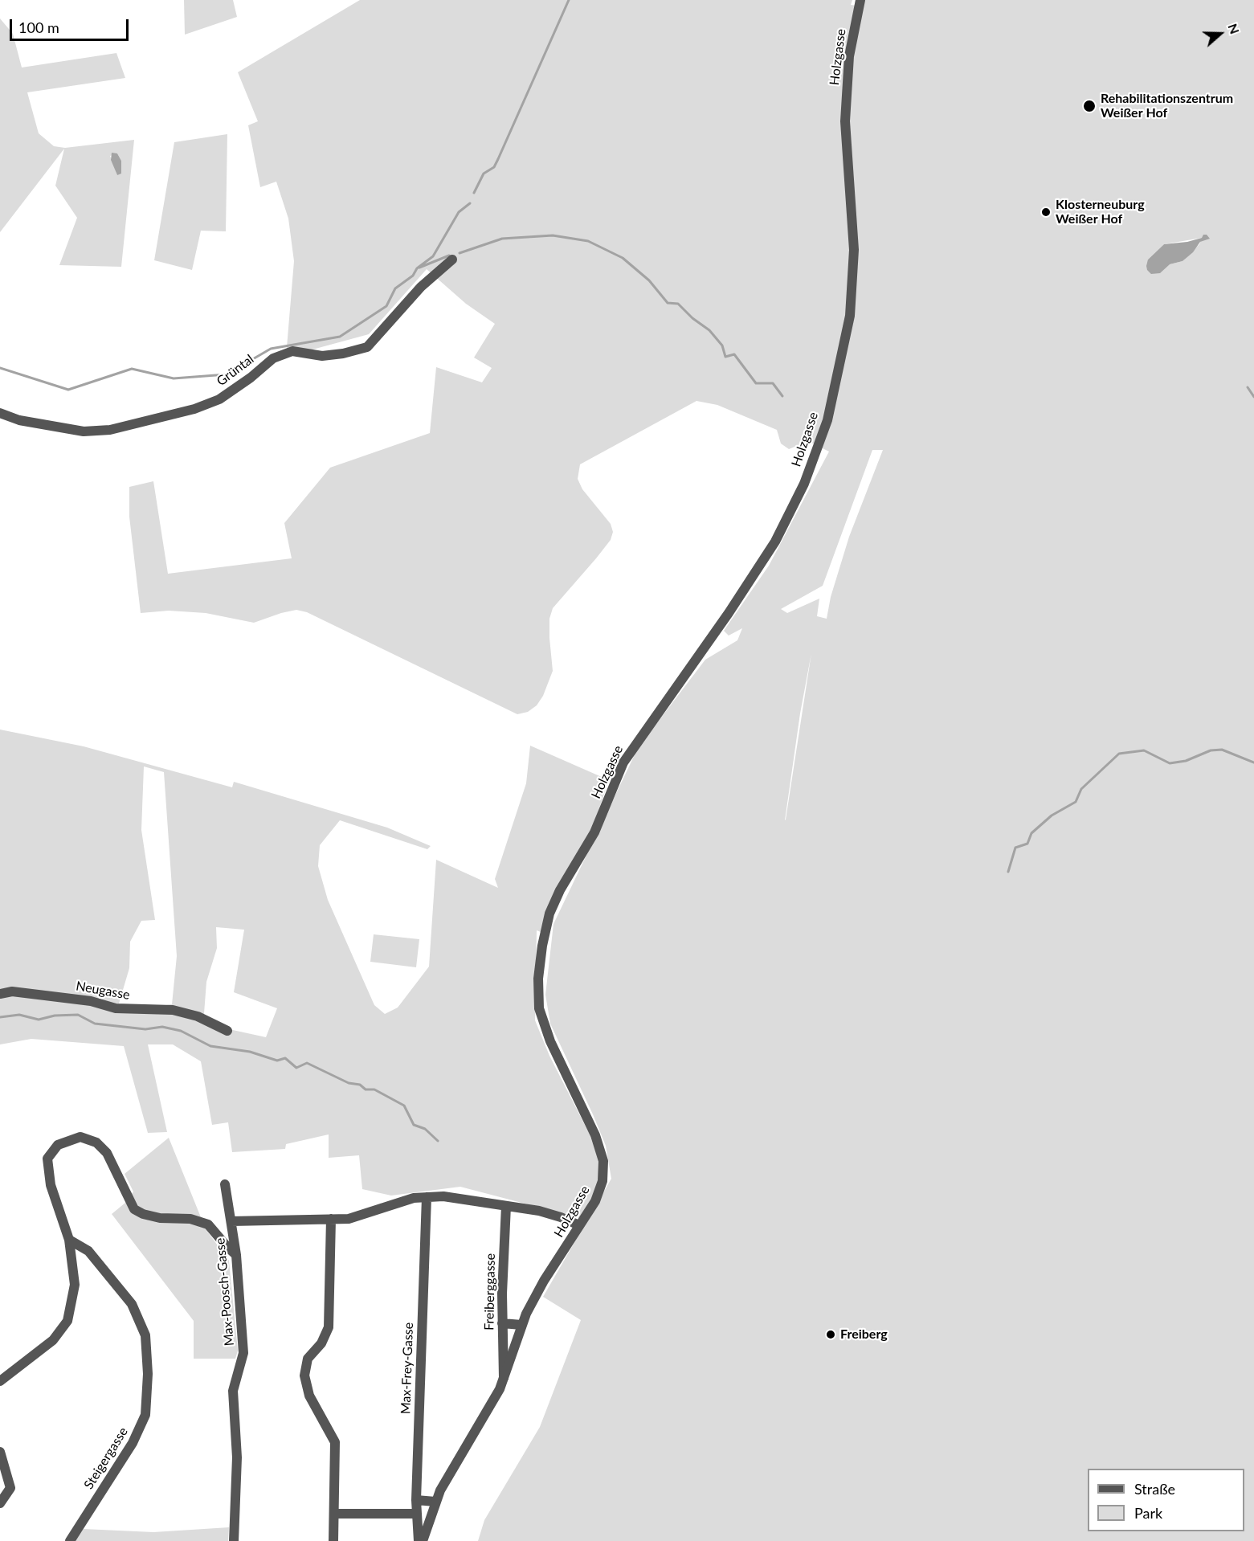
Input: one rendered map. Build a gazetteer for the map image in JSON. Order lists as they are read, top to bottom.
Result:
{
  "streets": {
    "street": [
      "Holzgasse",
      "Grüntal",
      "Neugasse",
      "Max-Poosch-Gasse",
      "Freiberggasse",
      "Max-Frey-Gasse",
      "Steigergasse"
    ]
  },
  "crossings": [
    ["Holzgasse", "Freiberggasse"],
    ["Holzgasse", "Max-Frey-Gasse"]
  ],
  "places": ["Rehabilitationszentrum Weißer Hof", "Klosterneuburg Weißer Hof", "Freiberg"],
  "legend": ["Straße", "Park"],
  "scale_bar": "100 m",
  "north": "right"
}
